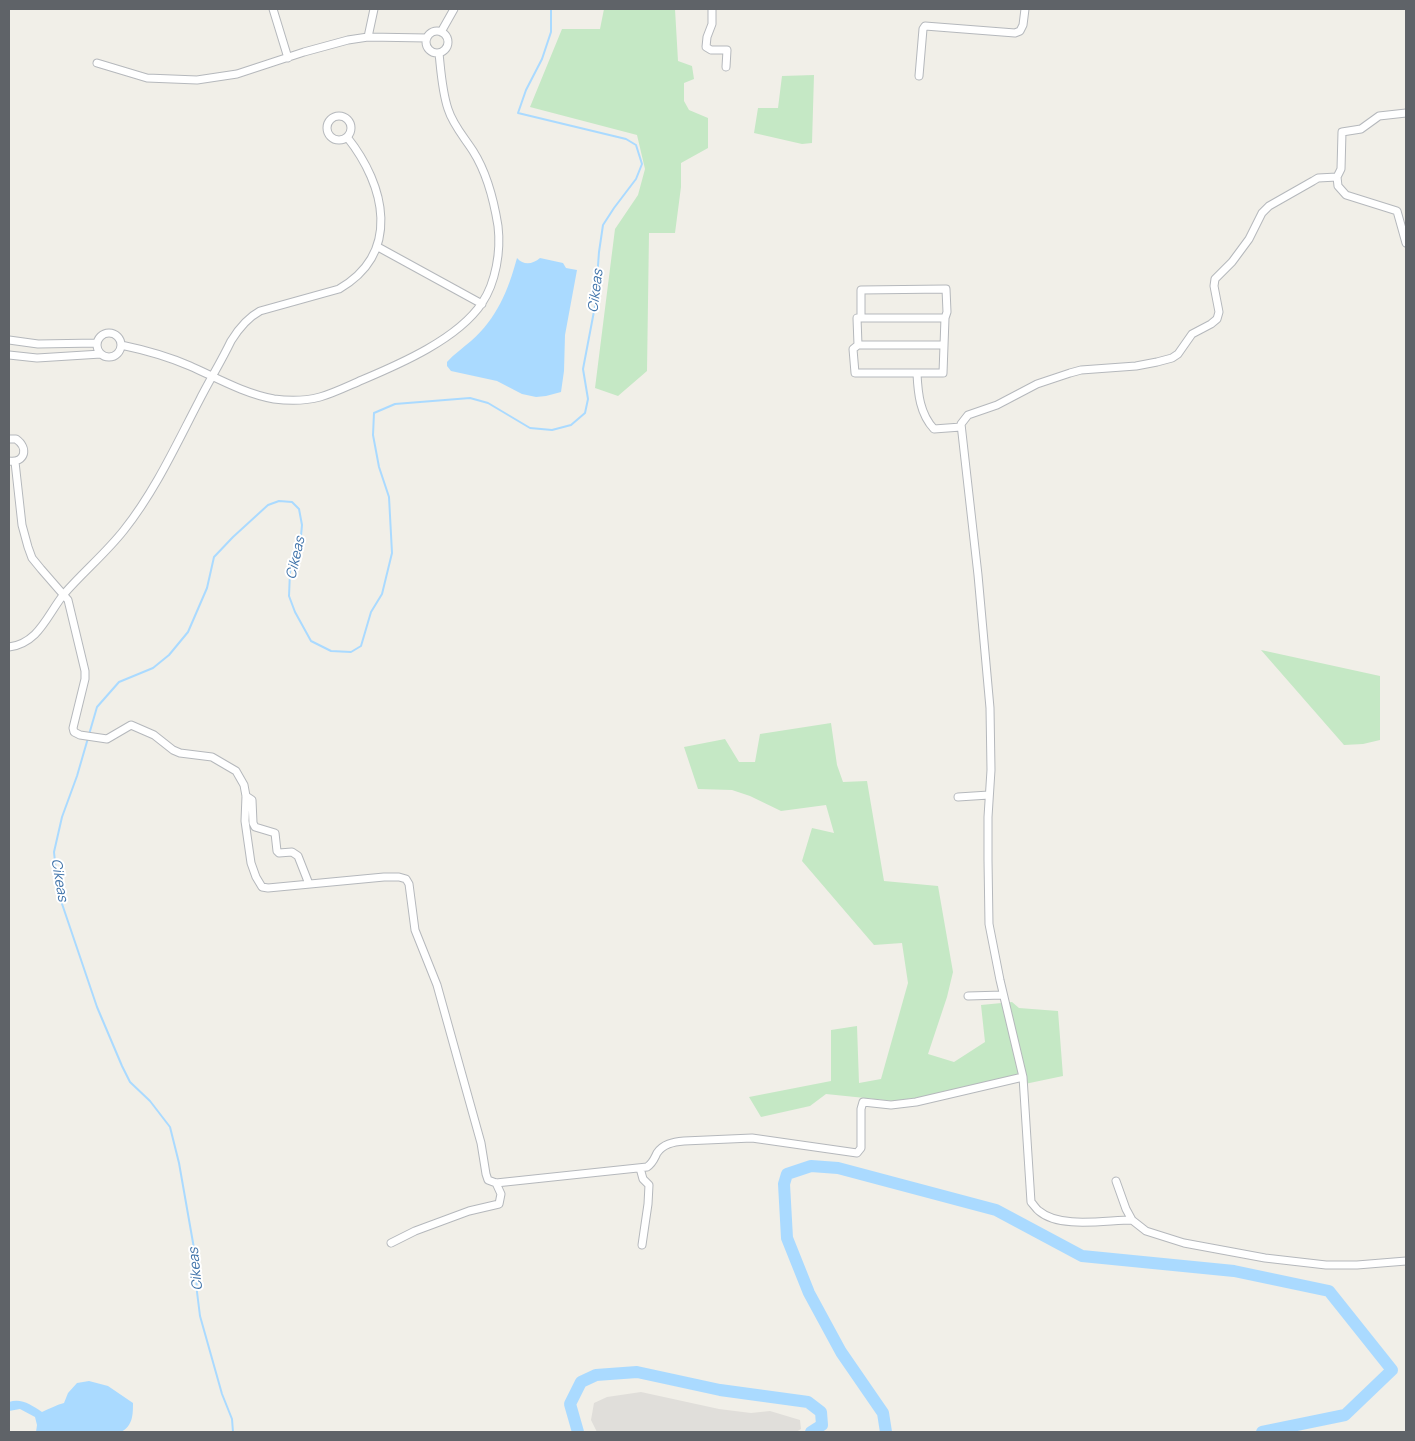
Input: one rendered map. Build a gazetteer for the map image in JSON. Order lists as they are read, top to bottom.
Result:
{
  "water": ["Cikeas"]
}
